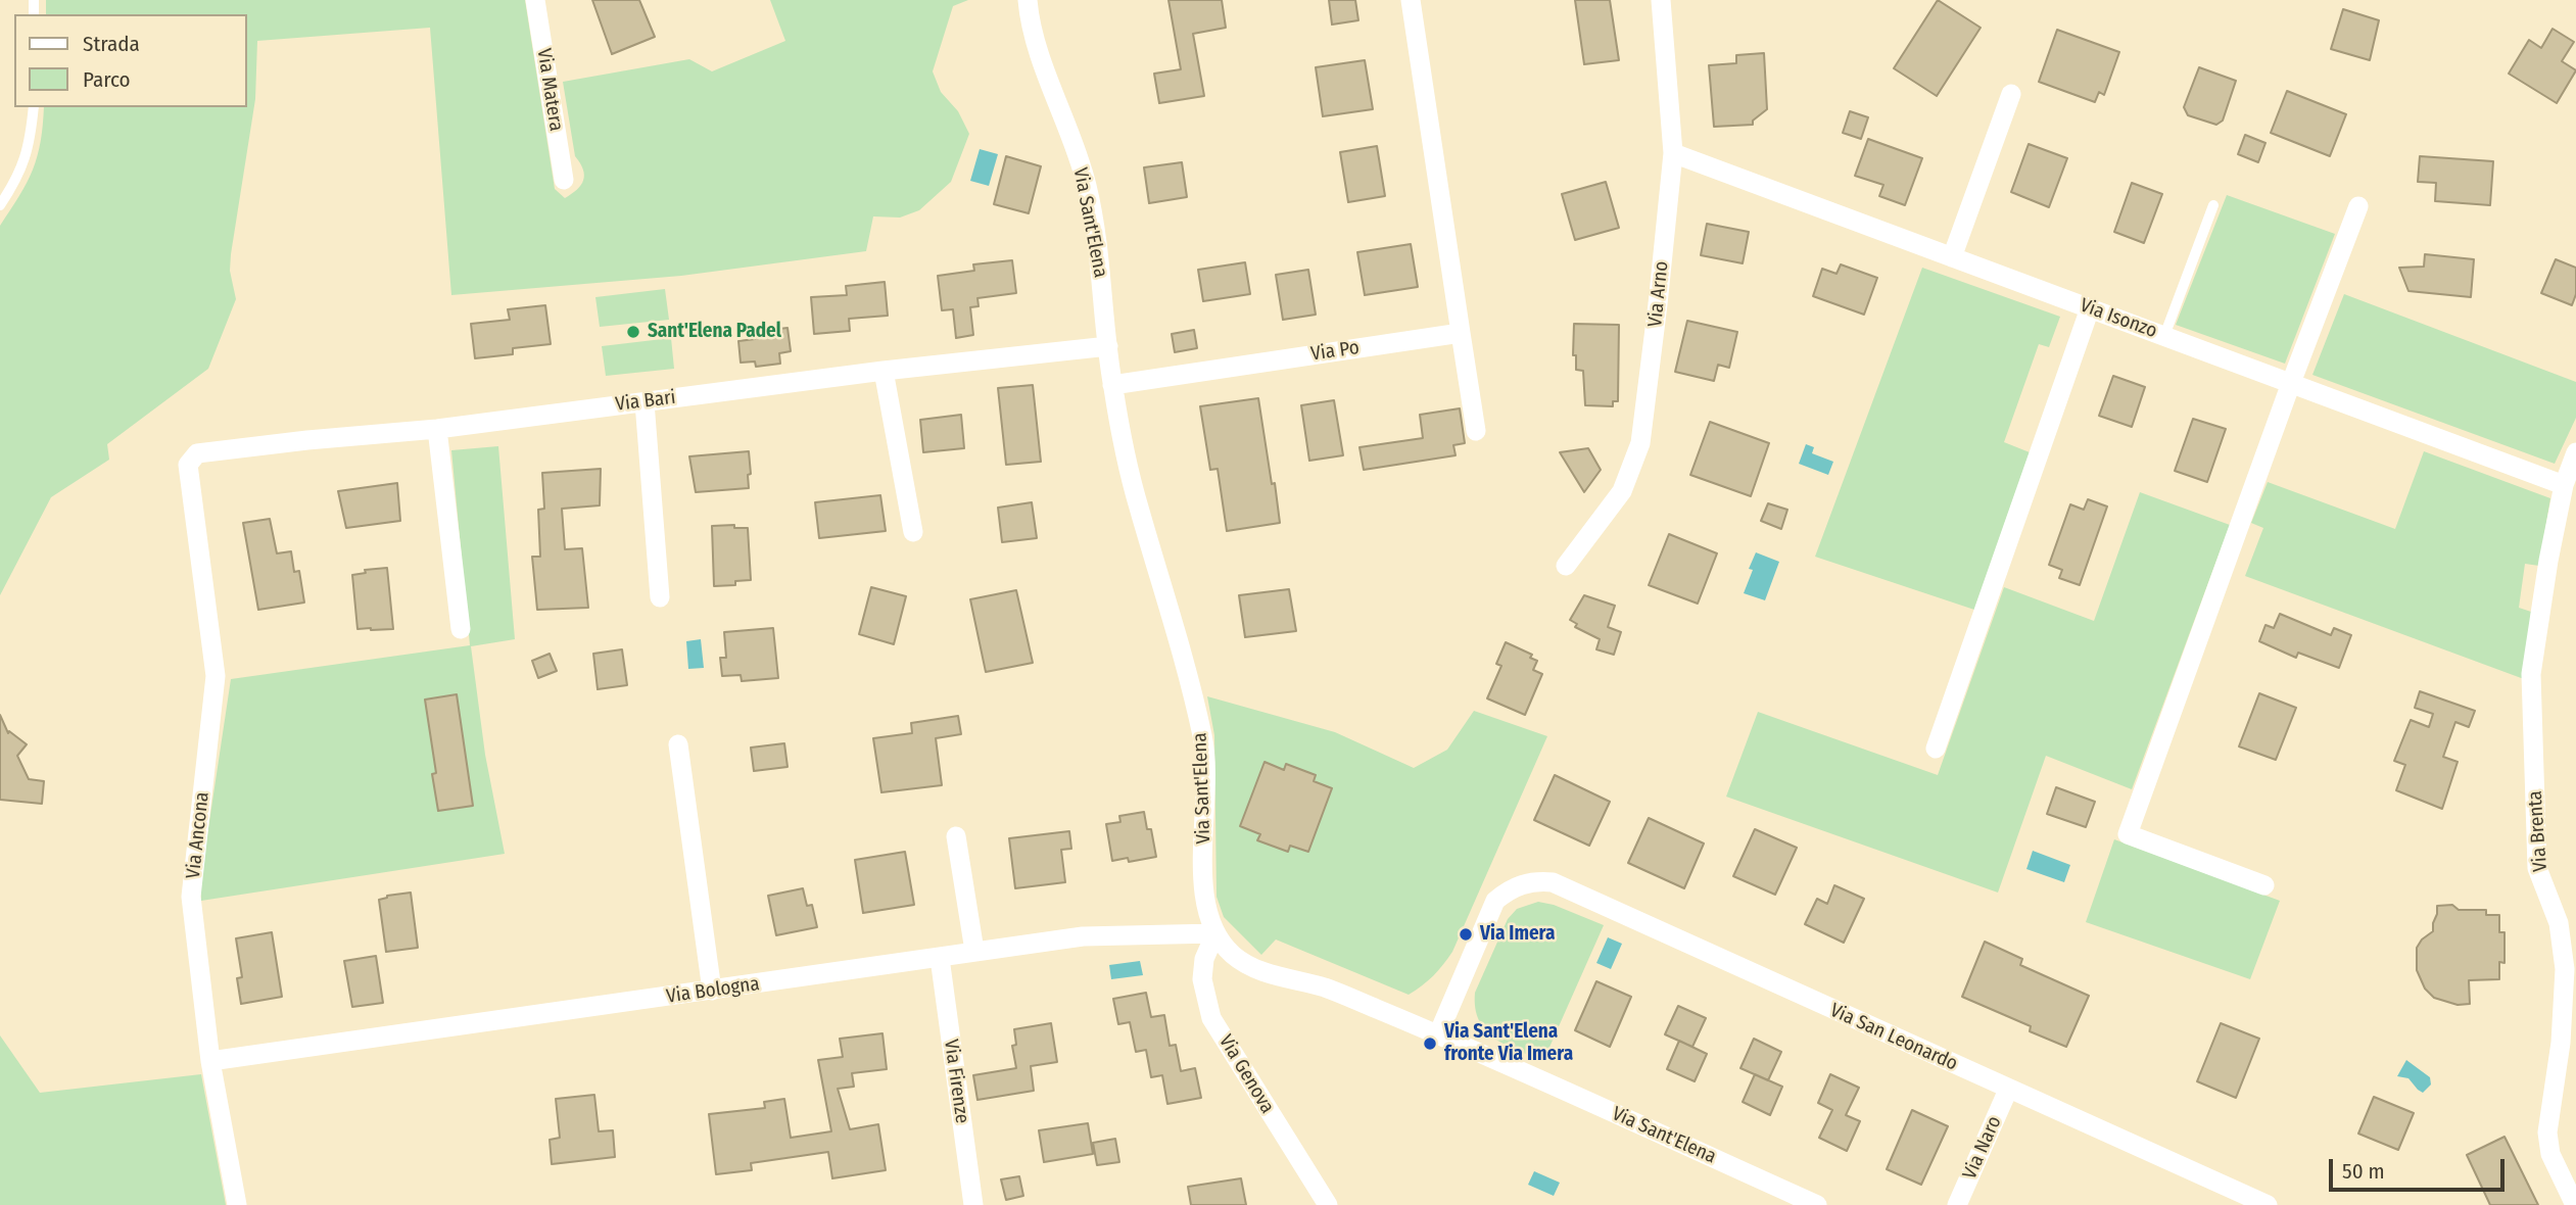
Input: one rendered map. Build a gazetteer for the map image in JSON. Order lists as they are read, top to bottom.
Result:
{
  "streets": {
    "street": [
      "Via Matera",
      "Via Sant'Elena",
      "Via Arno",
      "Via Isonzo",
      "Via Po",
      "Via Bari",
      "Via Brenta",
      "Via Ancona",
      "Via Bologna",
      "Via San Leonardo",
      "Via Genova",
      "Via Firenze",
      "Via Naro"
    ]
  },
  "crossings": [
    ["Via Sant'Elena", "Via Po"],
    ["Via Sant'Elena", "Via Bari"],
    ["Via Sant'Elena", "Via Bologna"],
    ["Via Sant'Elena", "Via San Leonardo"],
    ["Via Sant'Elena", "Via Genova"],
    ["Via Arno", "Via Isonzo"],
    ["Via Isonzo", "Via Brenta"],
    ["Via Bari", "Via Ancona"],
    ["Via Ancona", "Via Bologna"],
    ["Via Bologna", "Via Genova"],
    ["Via Bologna", "Via Firenze"],
    ["Via San Leonardo", "Via Naro"]
  ],
  "places": ["Sant'Elena Padel", "Via Imera", "Via Sant'Elena fronte Via Imera"],
  "legend": ["Strada", "Parco"],
  "scale_bar": "50 m"
}
